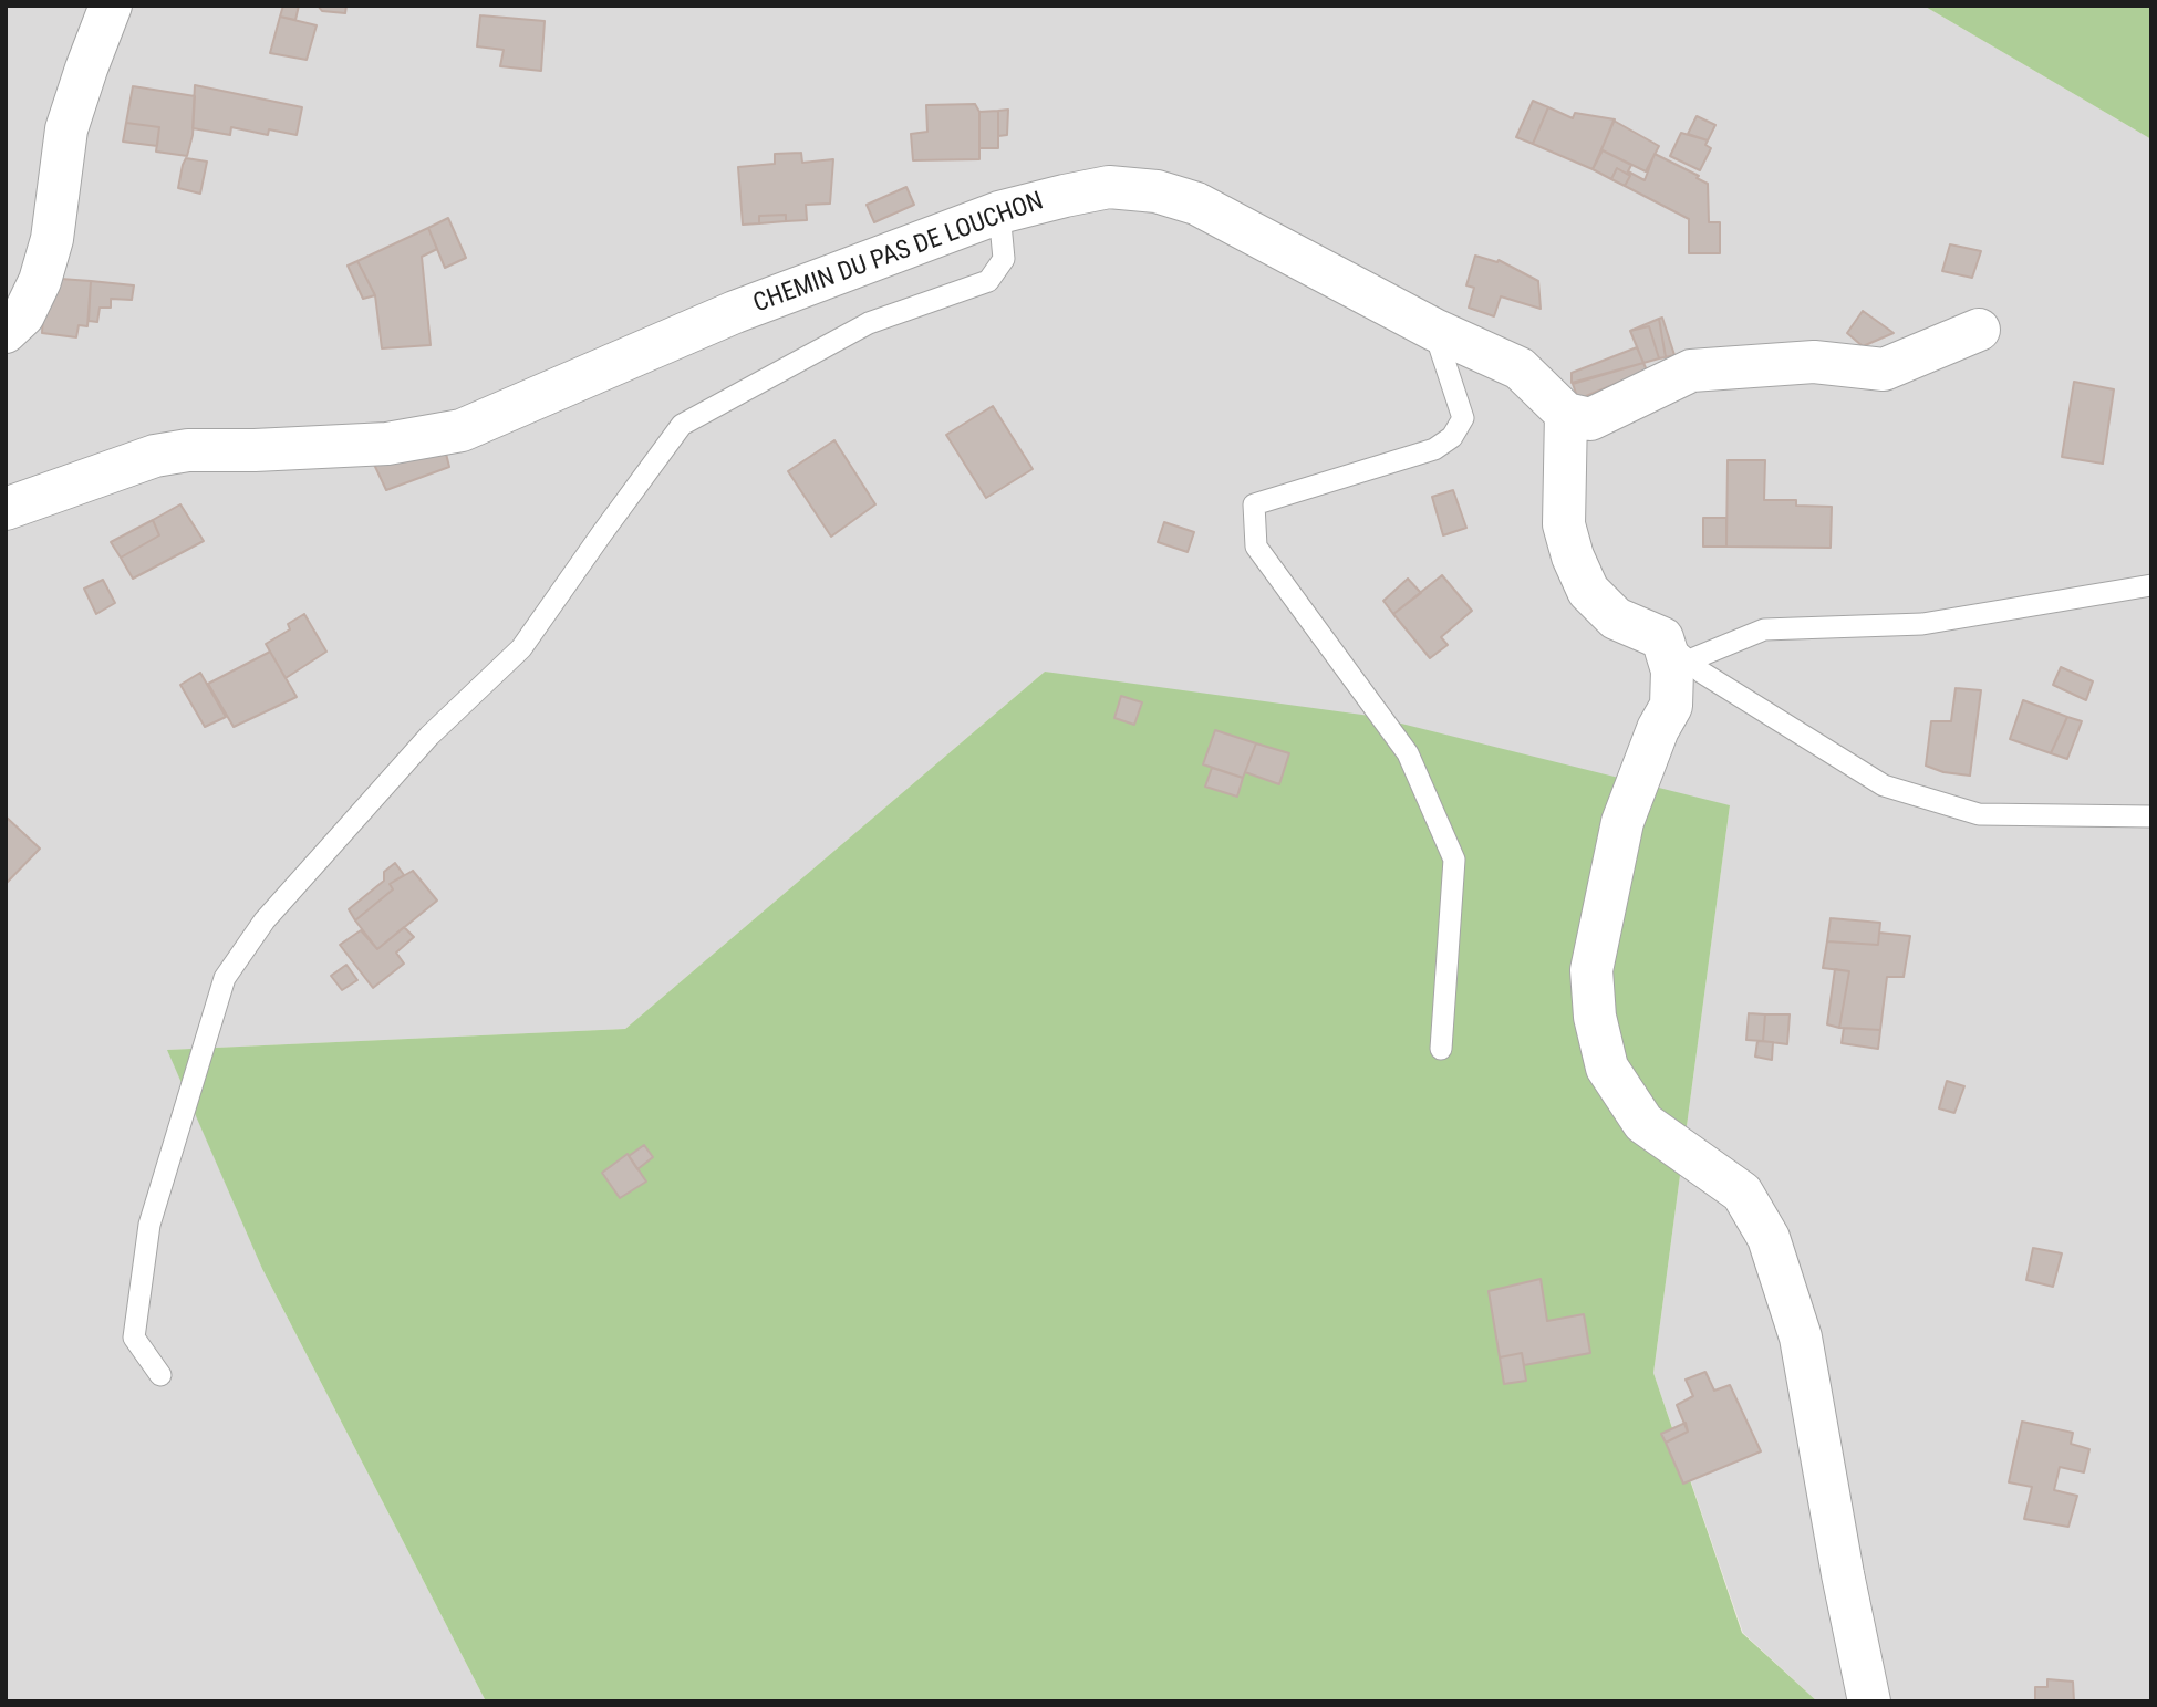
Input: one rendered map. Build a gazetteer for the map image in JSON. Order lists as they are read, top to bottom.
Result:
{
  "streets": {
    "street": ["CHEMIN DU PAS DE LOUCHON"]
  }
}
